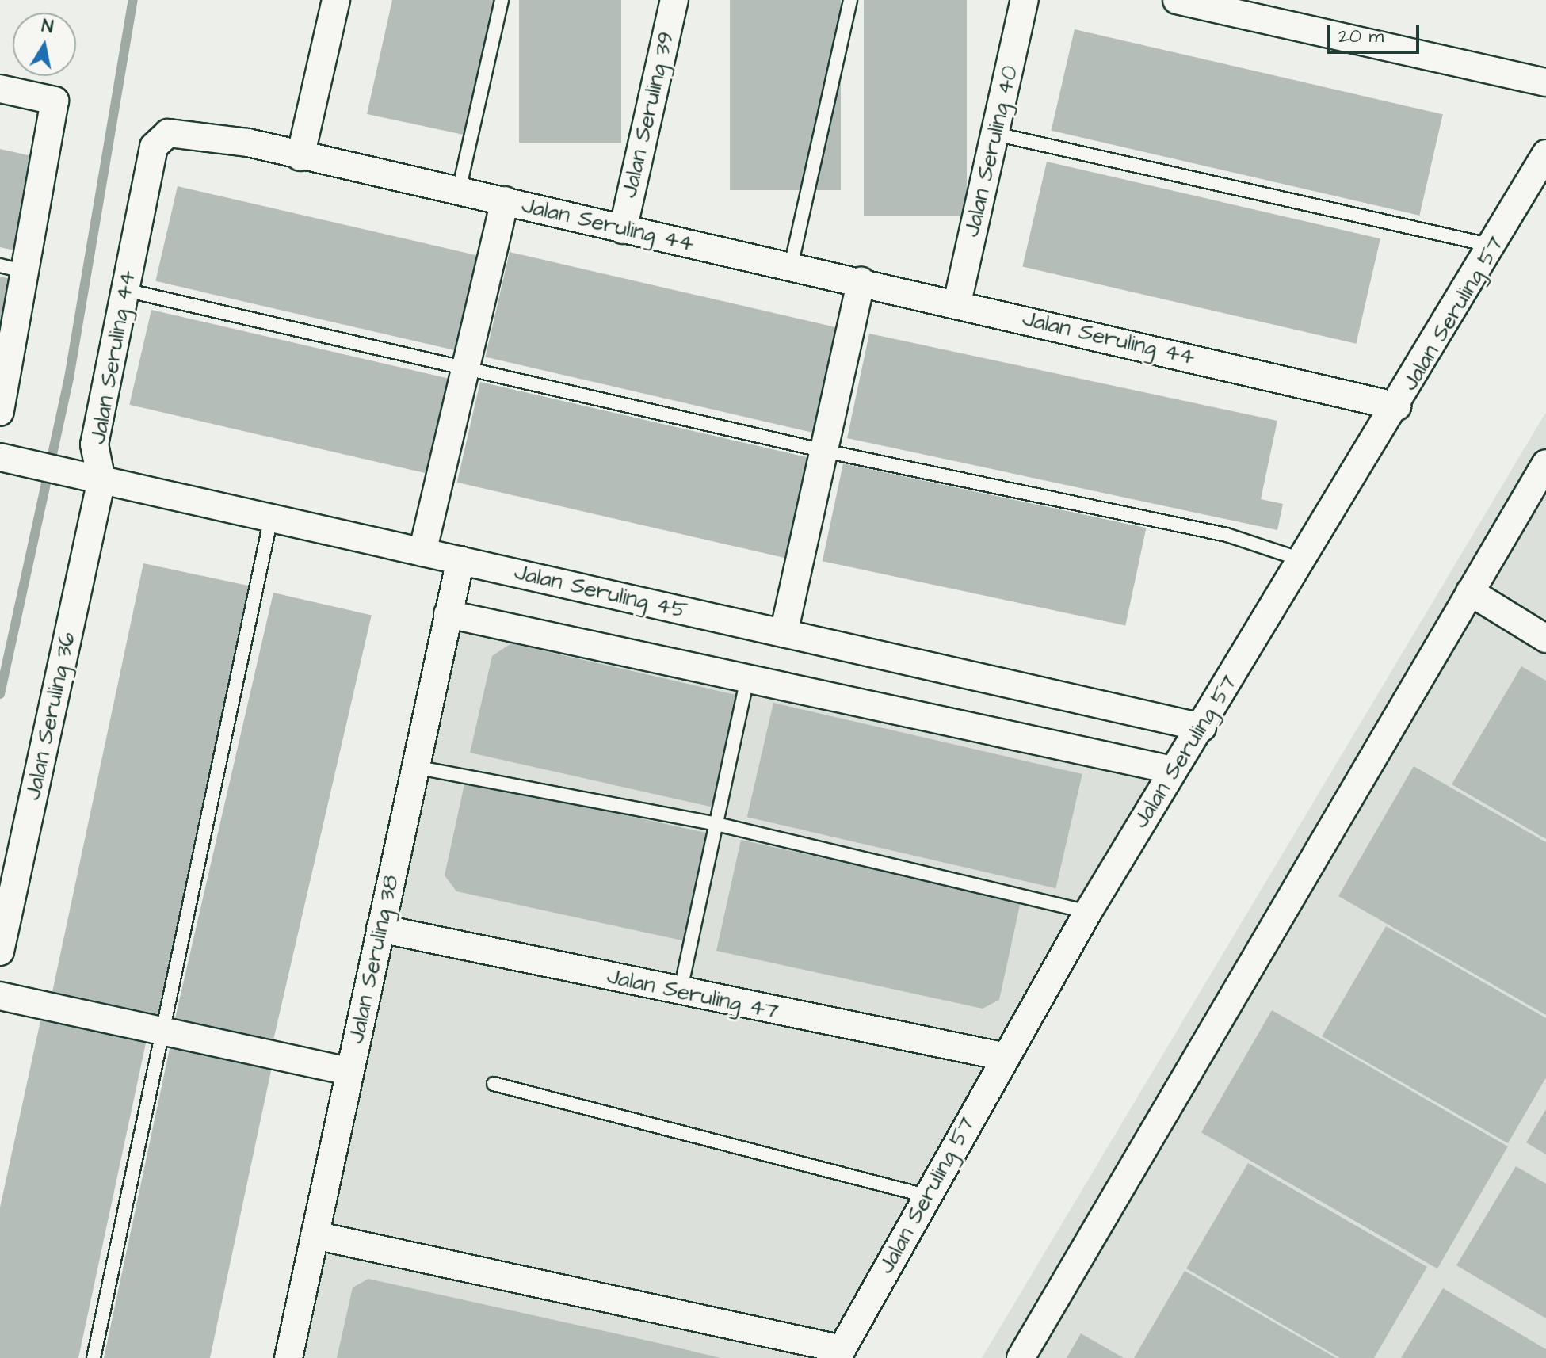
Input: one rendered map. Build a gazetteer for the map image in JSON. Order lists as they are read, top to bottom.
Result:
{
  "streets": {
    "street": [
      "Jalan Seruling 39",
      "Jalan Seruling 40",
      "Jalan Seruling 44",
      "Jalan Seruling 57",
      "Jalan Seruling 45",
      "Jalan Seruling 36",
      "Jalan Seruling 38",
      "Jalan Seruling 47"
    ]
  },
  "crossings": [
    ["Jalan Seruling 39", "Jalan Seruling 44"],
    ["Jalan Seruling 40", "Jalan Seruling 44"],
    ["Jalan Seruling 44", "Jalan Seruling 57"],
    ["Jalan Seruling 44", "Jalan Seruling 45"],
    ["Jalan Seruling 44", "Jalan Seruling 36"],
    ["Jalan Seruling 57", "Jalan Seruling 45"],
    ["Jalan Seruling 57", "Jalan Seruling 47"],
    ["Jalan Seruling 45", "Jalan Seruling 36"],
    ["Jalan Seruling 45", "Jalan Seruling 38"],
    ["Jalan Seruling 38", "Jalan Seruling 47"]
  ],
  "scale_bar": "20 m",
  "north": "top"
}
